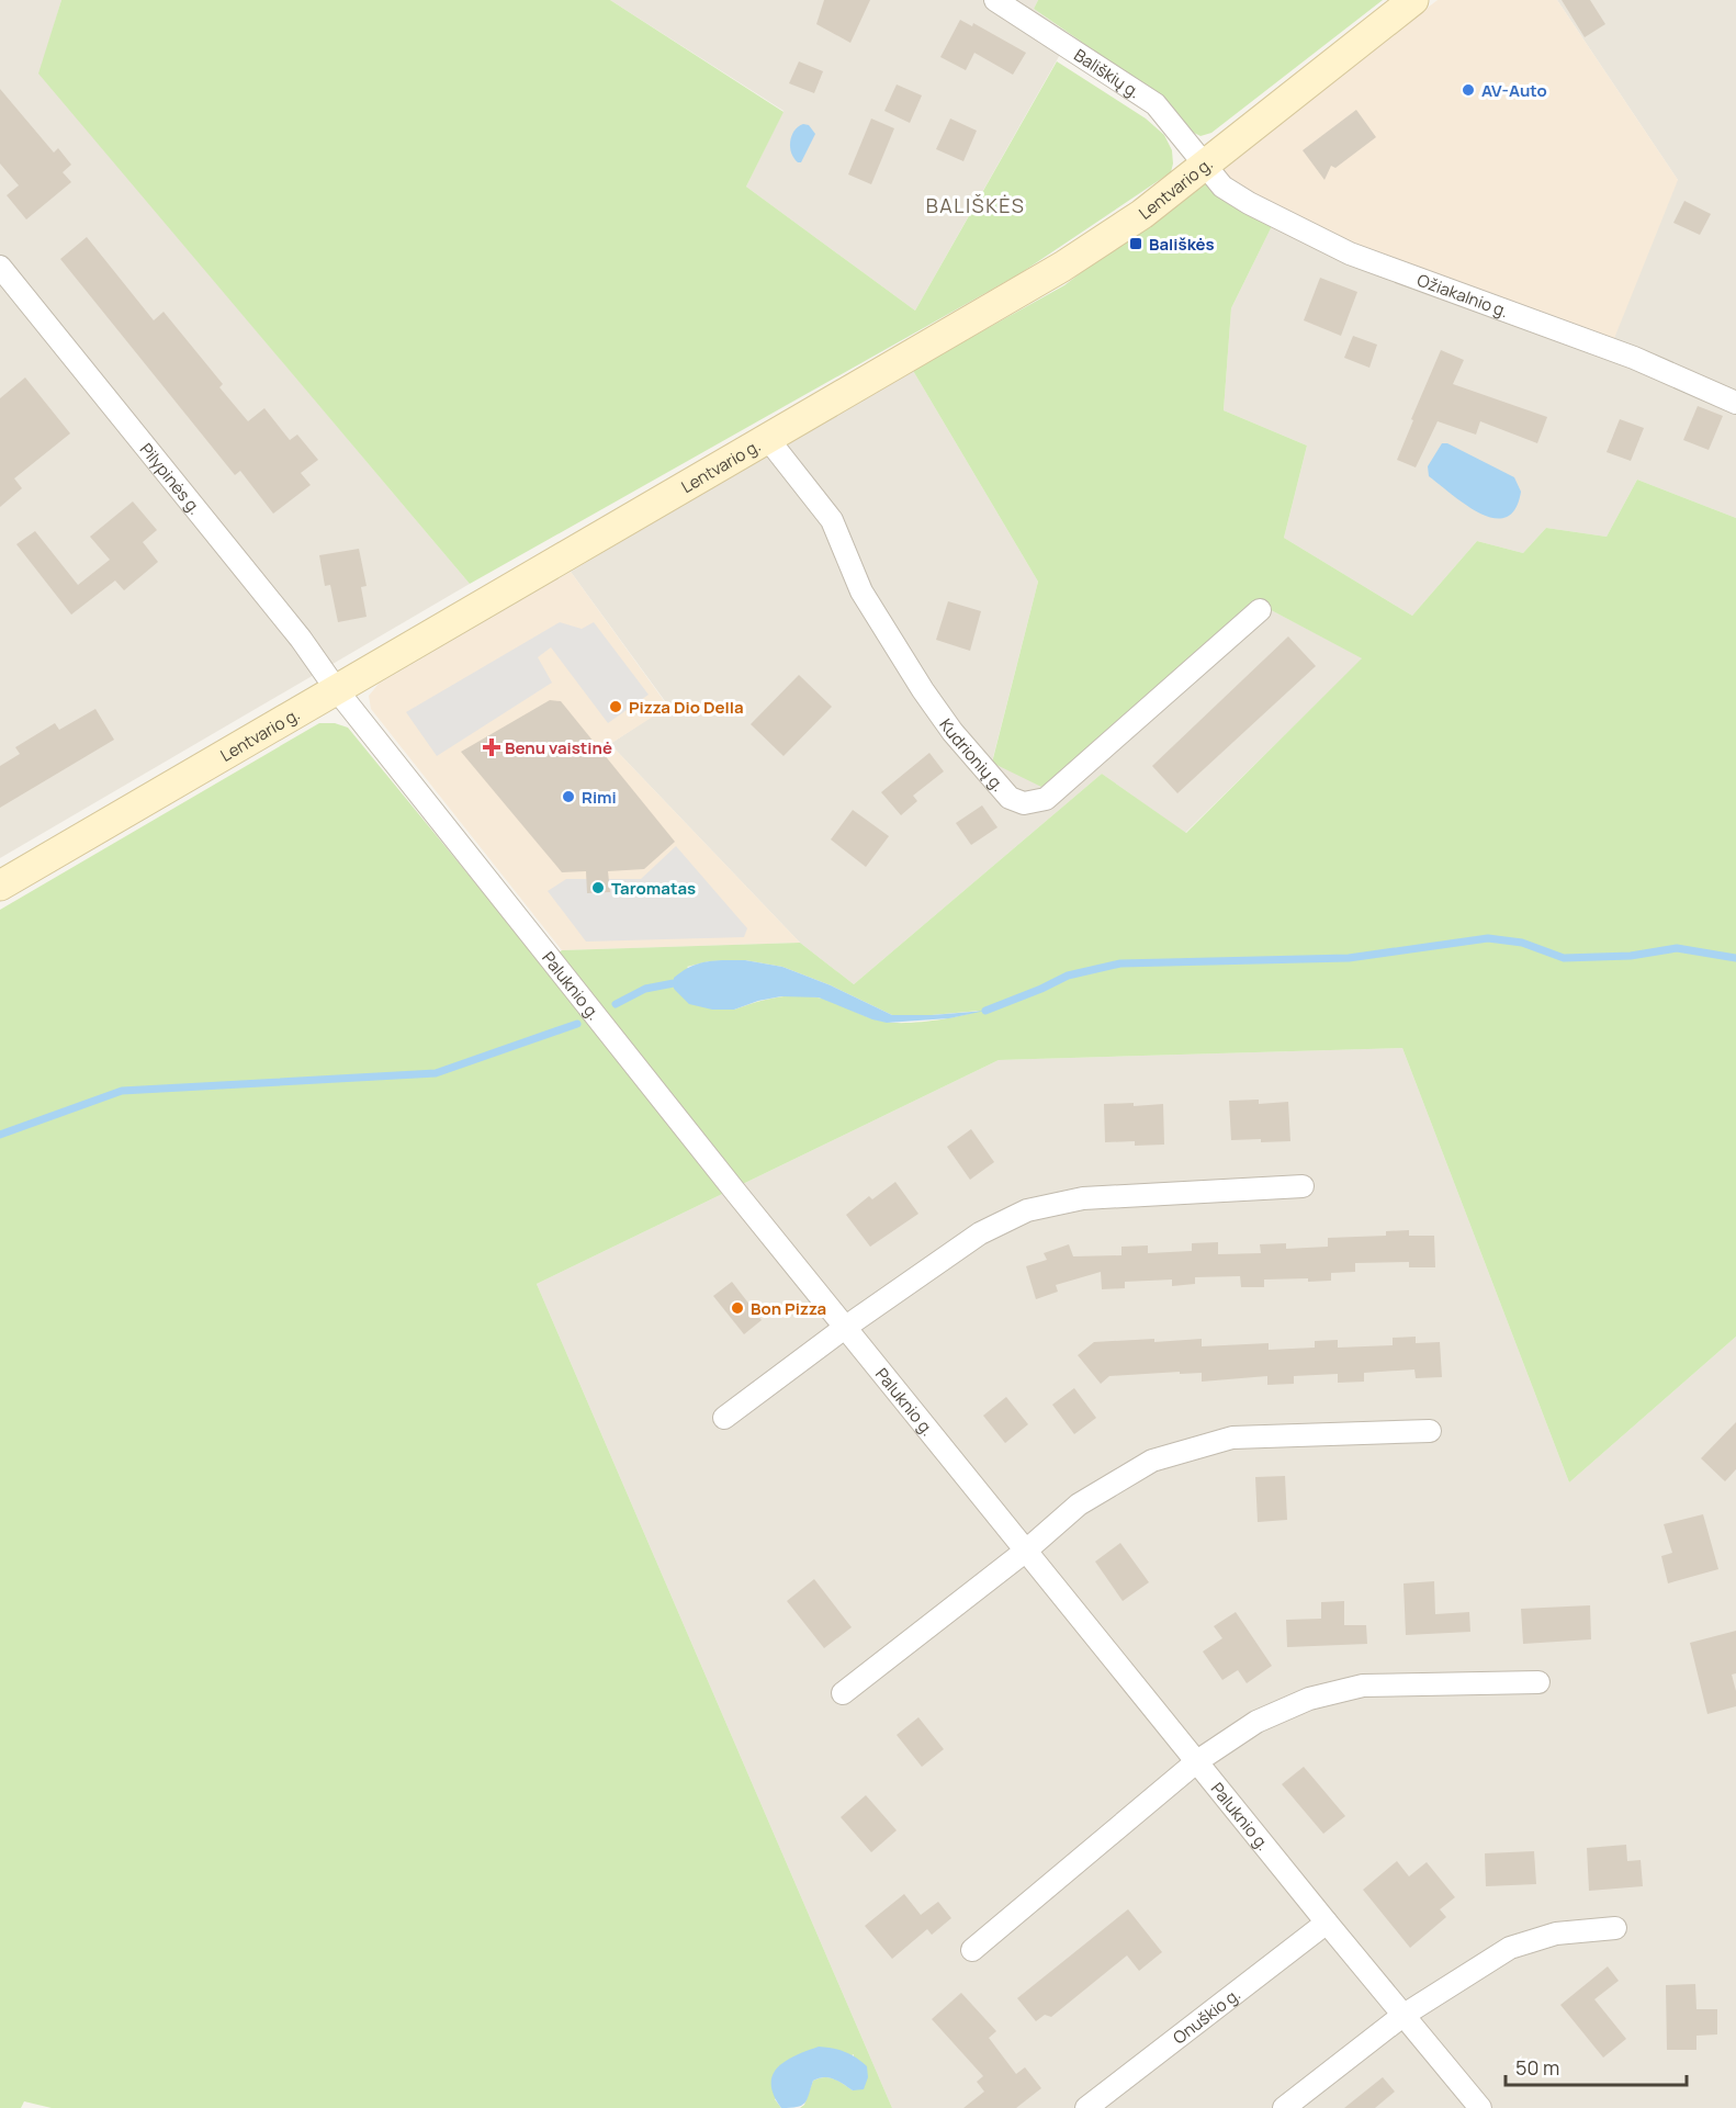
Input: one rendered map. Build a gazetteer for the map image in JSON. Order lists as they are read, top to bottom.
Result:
{
  "streets": {
    "main road": ["Lentvario g."],
    "street": [
      "Bališkių g.",
      "Ožiakalnio g.",
      "Pilypinės g.",
      "Kudrionių g.",
      "Paluknio g.",
      "Onuškio g."
    ]
  },
  "crossings": [
    ["Bališkių g.", "Lentvario g."],
    ["Bališkių g.", "Ožiakalnio g."],
    ["Lentvario g.", "Ožiakalnio g."],
    ["Lentvario g.", "Pilypinės g."],
    ["Lentvario g.", "Kudrionių g."],
    ["Lentvario g.", "Paluknio g."],
    ["Pilypinės g.", "Paluknio g."],
    ["Paluknio g.", "Onuškio g."]
  ],
  "districts": ["BALIŠKĖS"],
  "places": {
    "other": [
      "AV-Auto",
      "Pizza Dio Della",
      "Rimi",
      "Taromatas",
      "Bon Pizza"
    ],
    "transit": ["Bališkės"],
    "health": ["Benu vaistinė"]
  },
  "scale_bar": "50 m"
}
